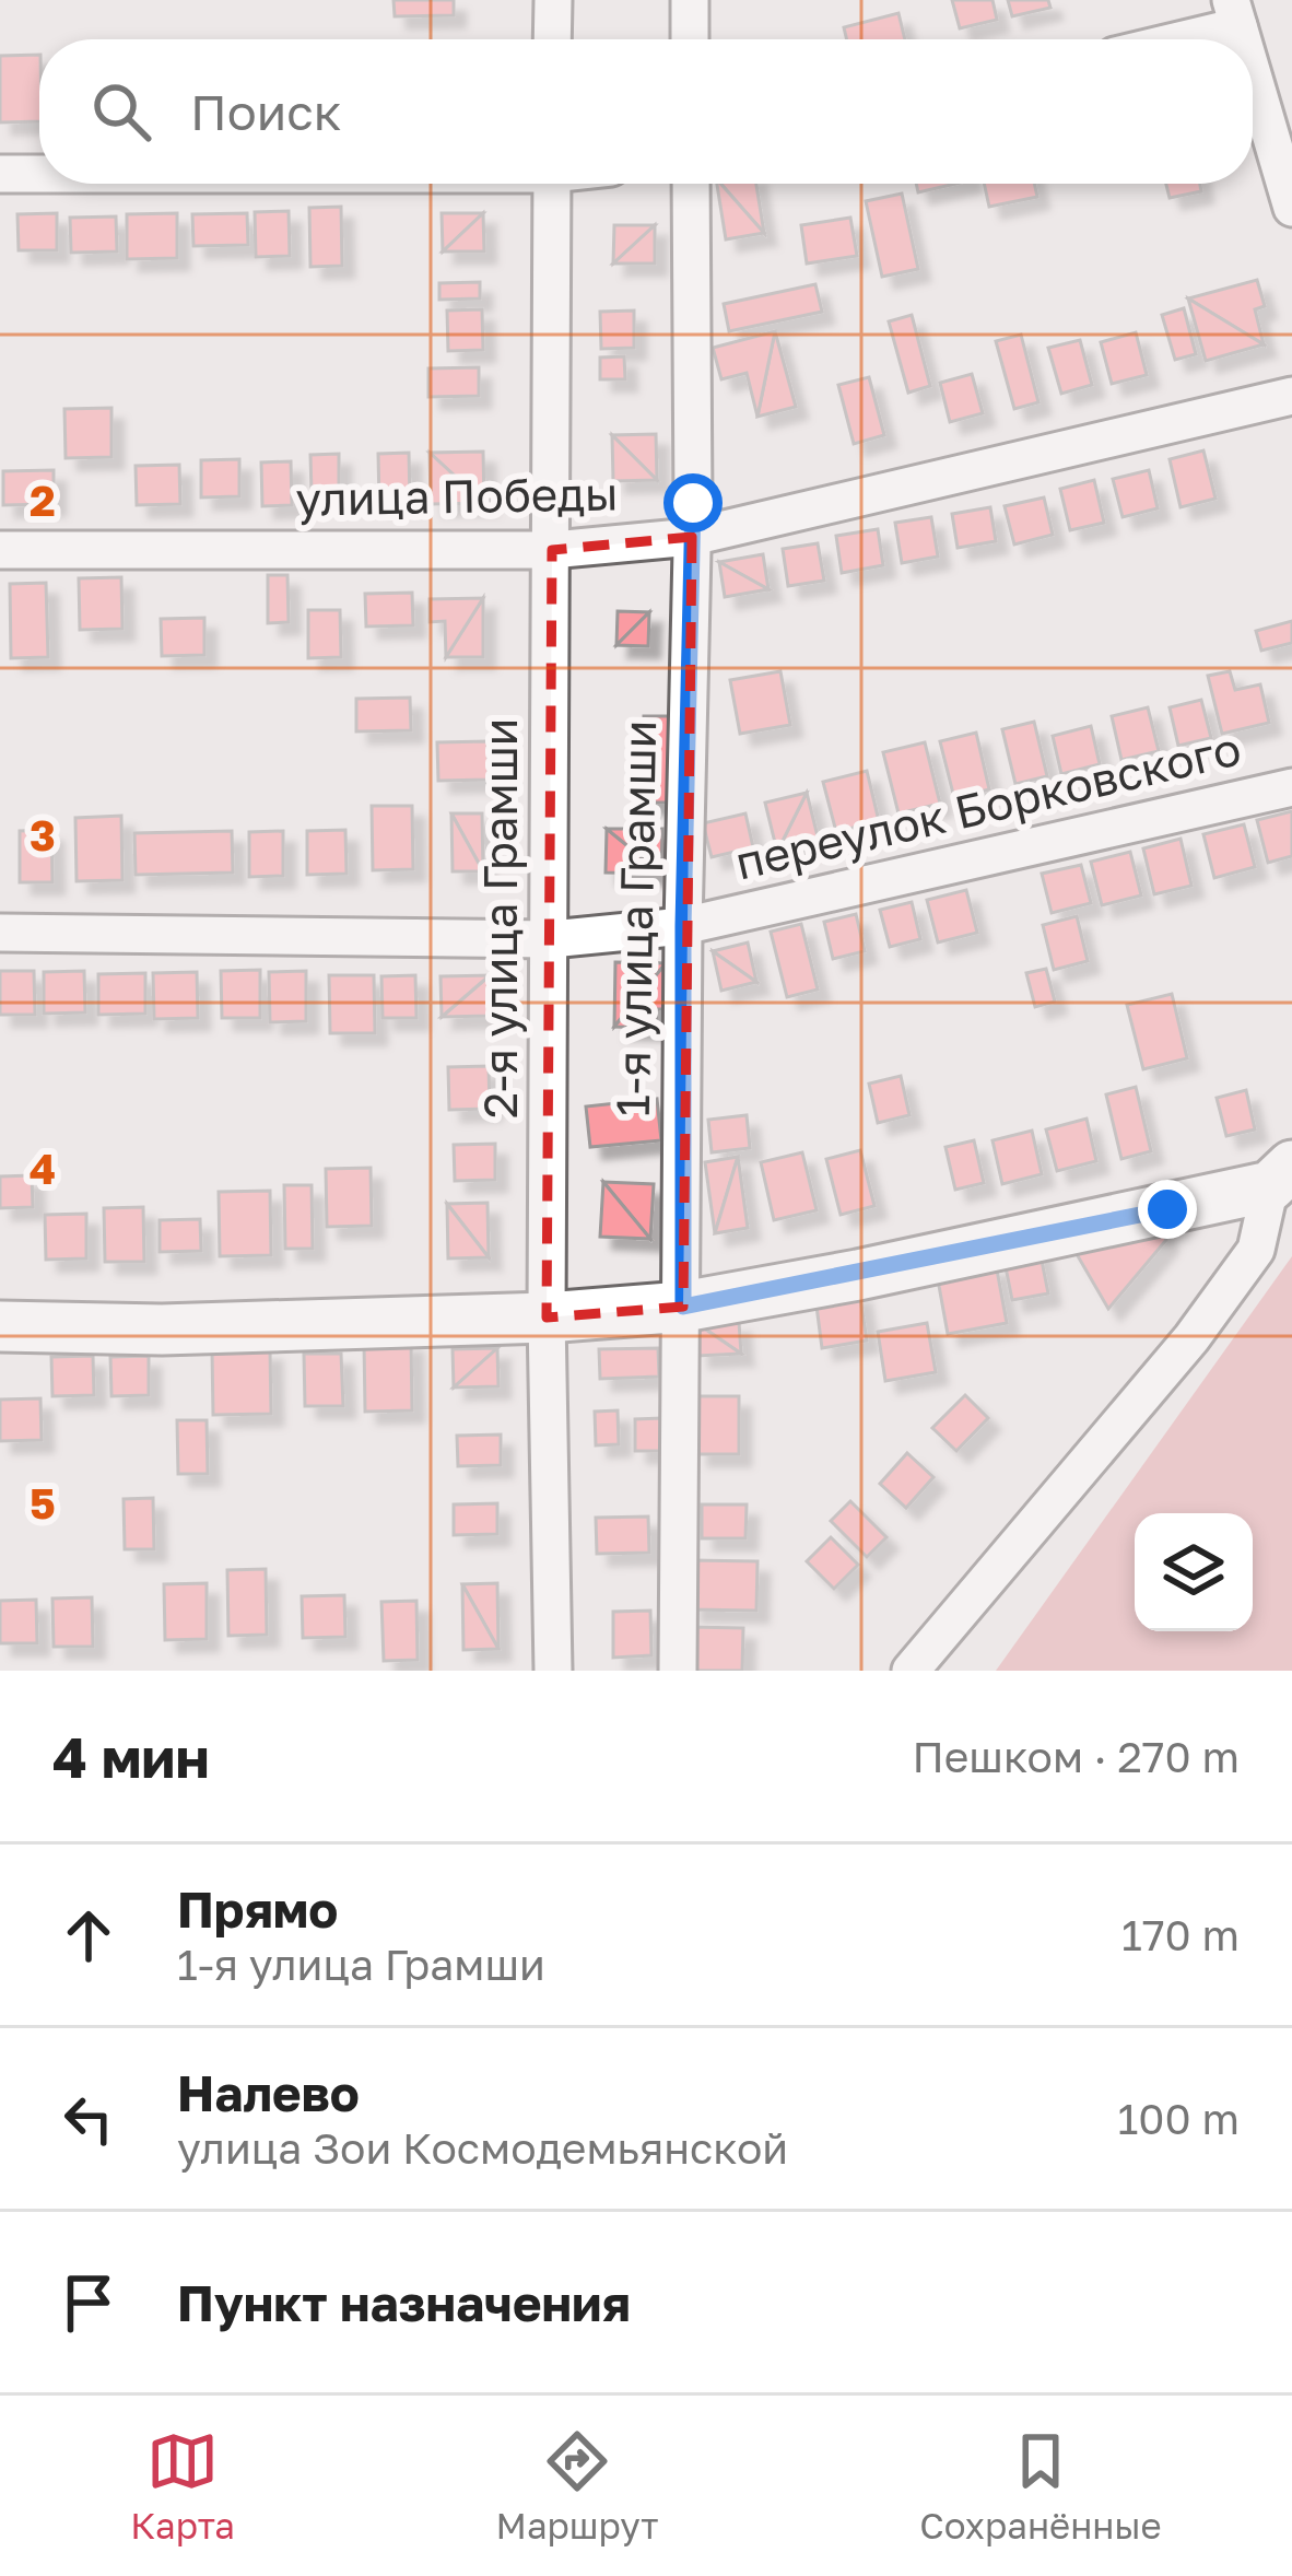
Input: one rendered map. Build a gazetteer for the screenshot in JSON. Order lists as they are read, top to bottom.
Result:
{
  "streets": {
    "street": [
      "улица Победы",
      "переулок Борковского",
      "2-я улица Грамши",
      "1-я улица Грамши"
    ]
  },
  "crossings": [
    ["улица Победы", "2-я улица Грамши"],
    ["улица Победы", "1-я улица Грамши"],
    ["переулок Борковского", "2-я улица Грамши"],
    ["переулок Борковского", "1-я улица Грамши"]
  ],
  "page": {
    "search": "Поиск",
    "heading": ["4 мин", "Пешком · 270 m"],
    "list": [
      ["Прямо", "1-я улица Грамши", "170 m"],
      ["Налево", "улица Зои Космодемьянской", "100 m"],
      "Пункт назначения"
    ],
    "nav": ["Карта", "Маршрут", "Сохранённые"]
  },
  "grid": {
    "rows": [
      "2",
      "3",
      "4",
      "5"
    ]
  }
}
